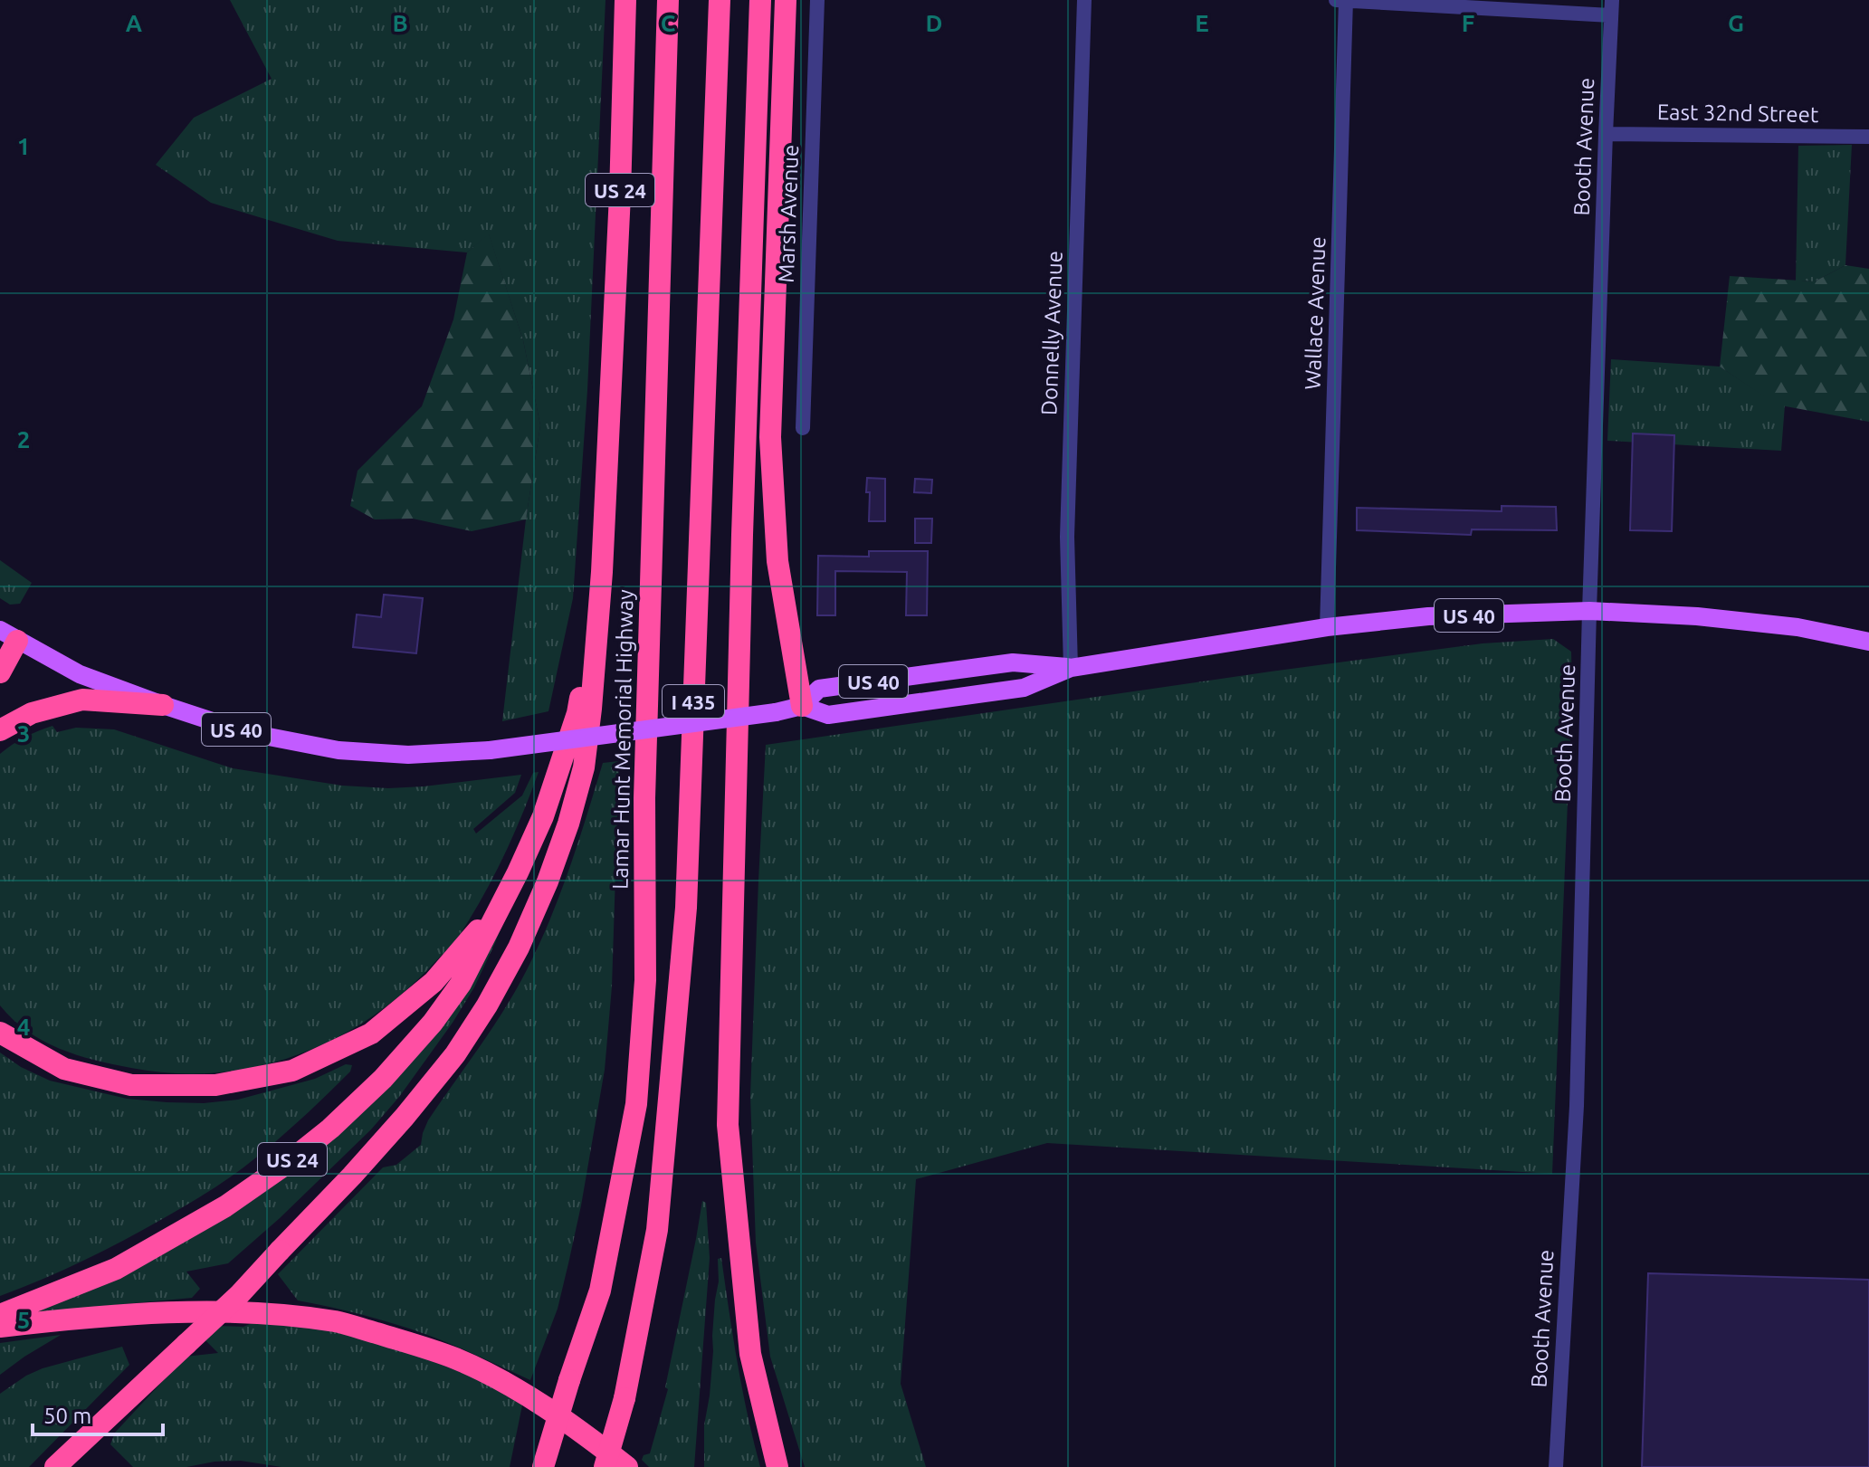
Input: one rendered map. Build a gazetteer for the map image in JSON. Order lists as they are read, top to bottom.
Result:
{
  "streets": {
    "highway": ["US 24", "I 435", "Lamar Hunt Memorial Highway"],
    "main road": ["US 40"],
    "street": [
      "East 32nd Street",
      "Booth Avenue",
      "Marsh Avenue",
      "Wallace Avenue",
      "Donnelly Avenue"
    ]
  },
  "crossings": [
    ["East 32nd Street", "Booth Avenue"],
    ["Booth Avenue", "US 40"],
    ["Wallace Avenue", "US 40"],
    ["Donnelly Avenue", "US 40"]
  ],
  "scale_bar": "50 m",
  "grid": {
    "columns": [
      "A",
      "B",
      "C",
      "D",
      "E",
      "F",
      "G"
    ],
    "rows": [
      "1",
      "2",
      "3",
      "4",
      "5"
    ]
  }
}
